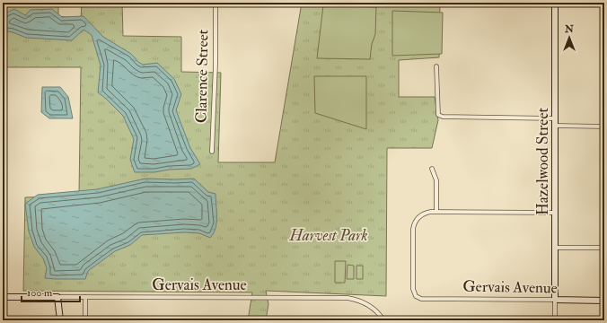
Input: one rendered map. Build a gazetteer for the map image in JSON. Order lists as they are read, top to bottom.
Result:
{
  "streets": {
    "street": ["Clarence Street", "Hazelwood Street", "Gervais Avenue"]
  },
  "crossings": [
    ["Hazelwood Street", "Gervais Avenue"]
  ],
  "parks": ["Harvest Park"],
  "scale_bar": "100 m",
  "north": "top"
}
